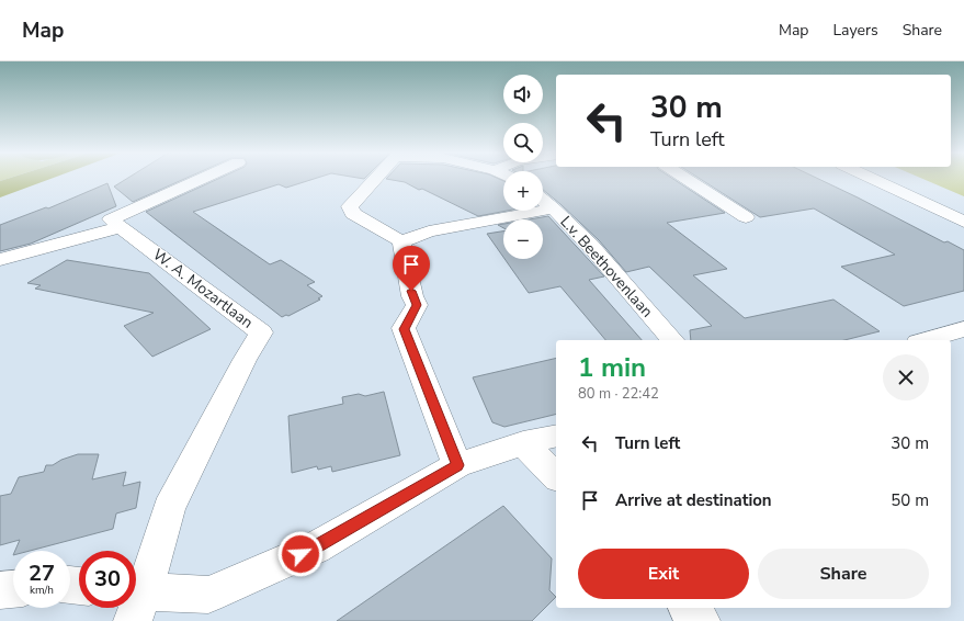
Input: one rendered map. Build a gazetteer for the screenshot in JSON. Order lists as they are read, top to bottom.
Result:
{
  "streets": {
    "street": ["L.v. Beethovenlaan", "W. A. Mozartlaan"]
  },
  "page": {
    "header": "Map",
    "nav": ["Map", "Layers", "Share"],
    "map_buttons": ["+", "−"],
    "turn": ["30 m", "Turn left"],
    "heading": ["1 min", "80 m · 22:42"],
    "list": [
      {
        "name": "Turn left",
        "value": "30 m"
      },
      {
        "name": "Arrive at destination",
        "value": "50 m"
      }
    ],
    "buttons": ["Exit", "Share"],
    "speed": "27 km/h",
    "limit": "30"
  }
}
